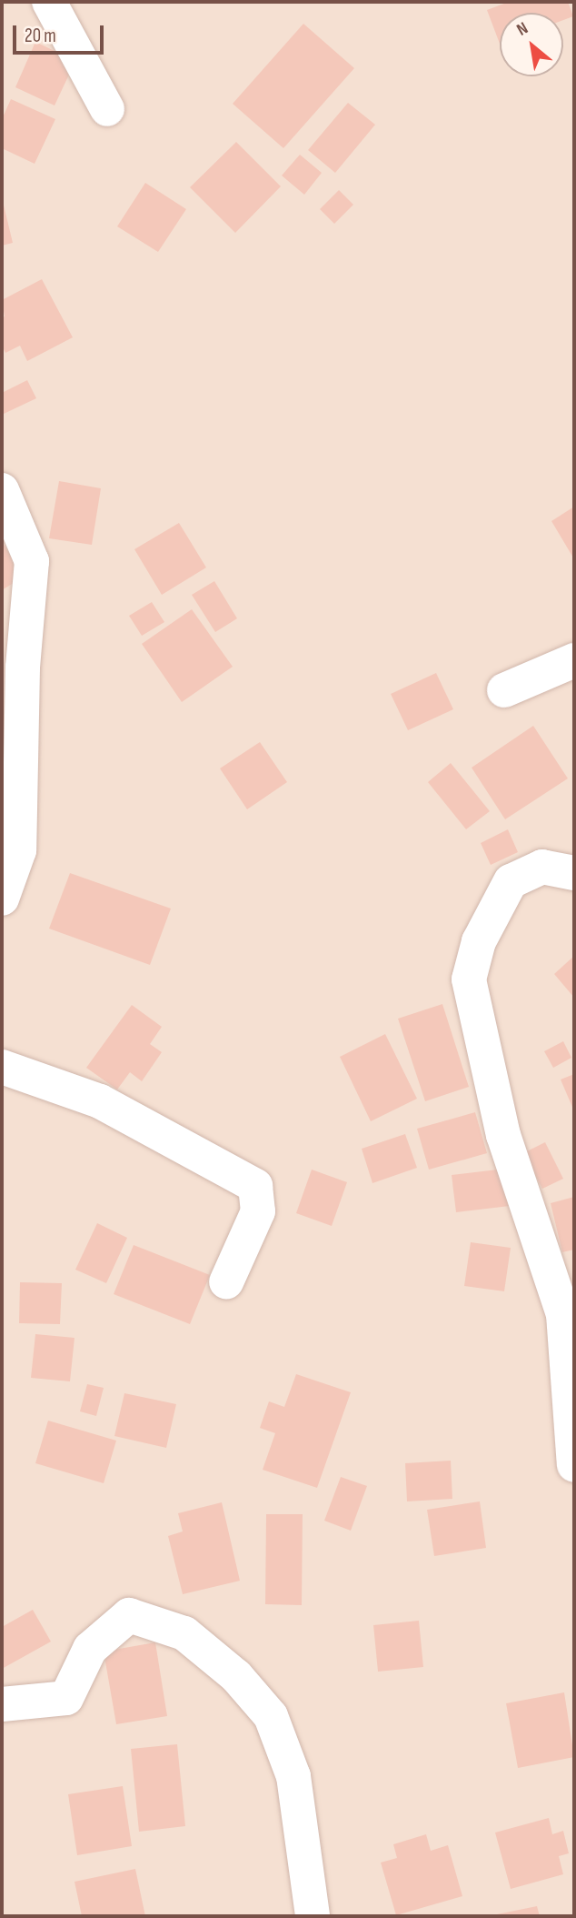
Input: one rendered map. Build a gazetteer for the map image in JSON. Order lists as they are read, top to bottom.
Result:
{
  "scale_bar": "20 m",
  "north": "top left"
}
